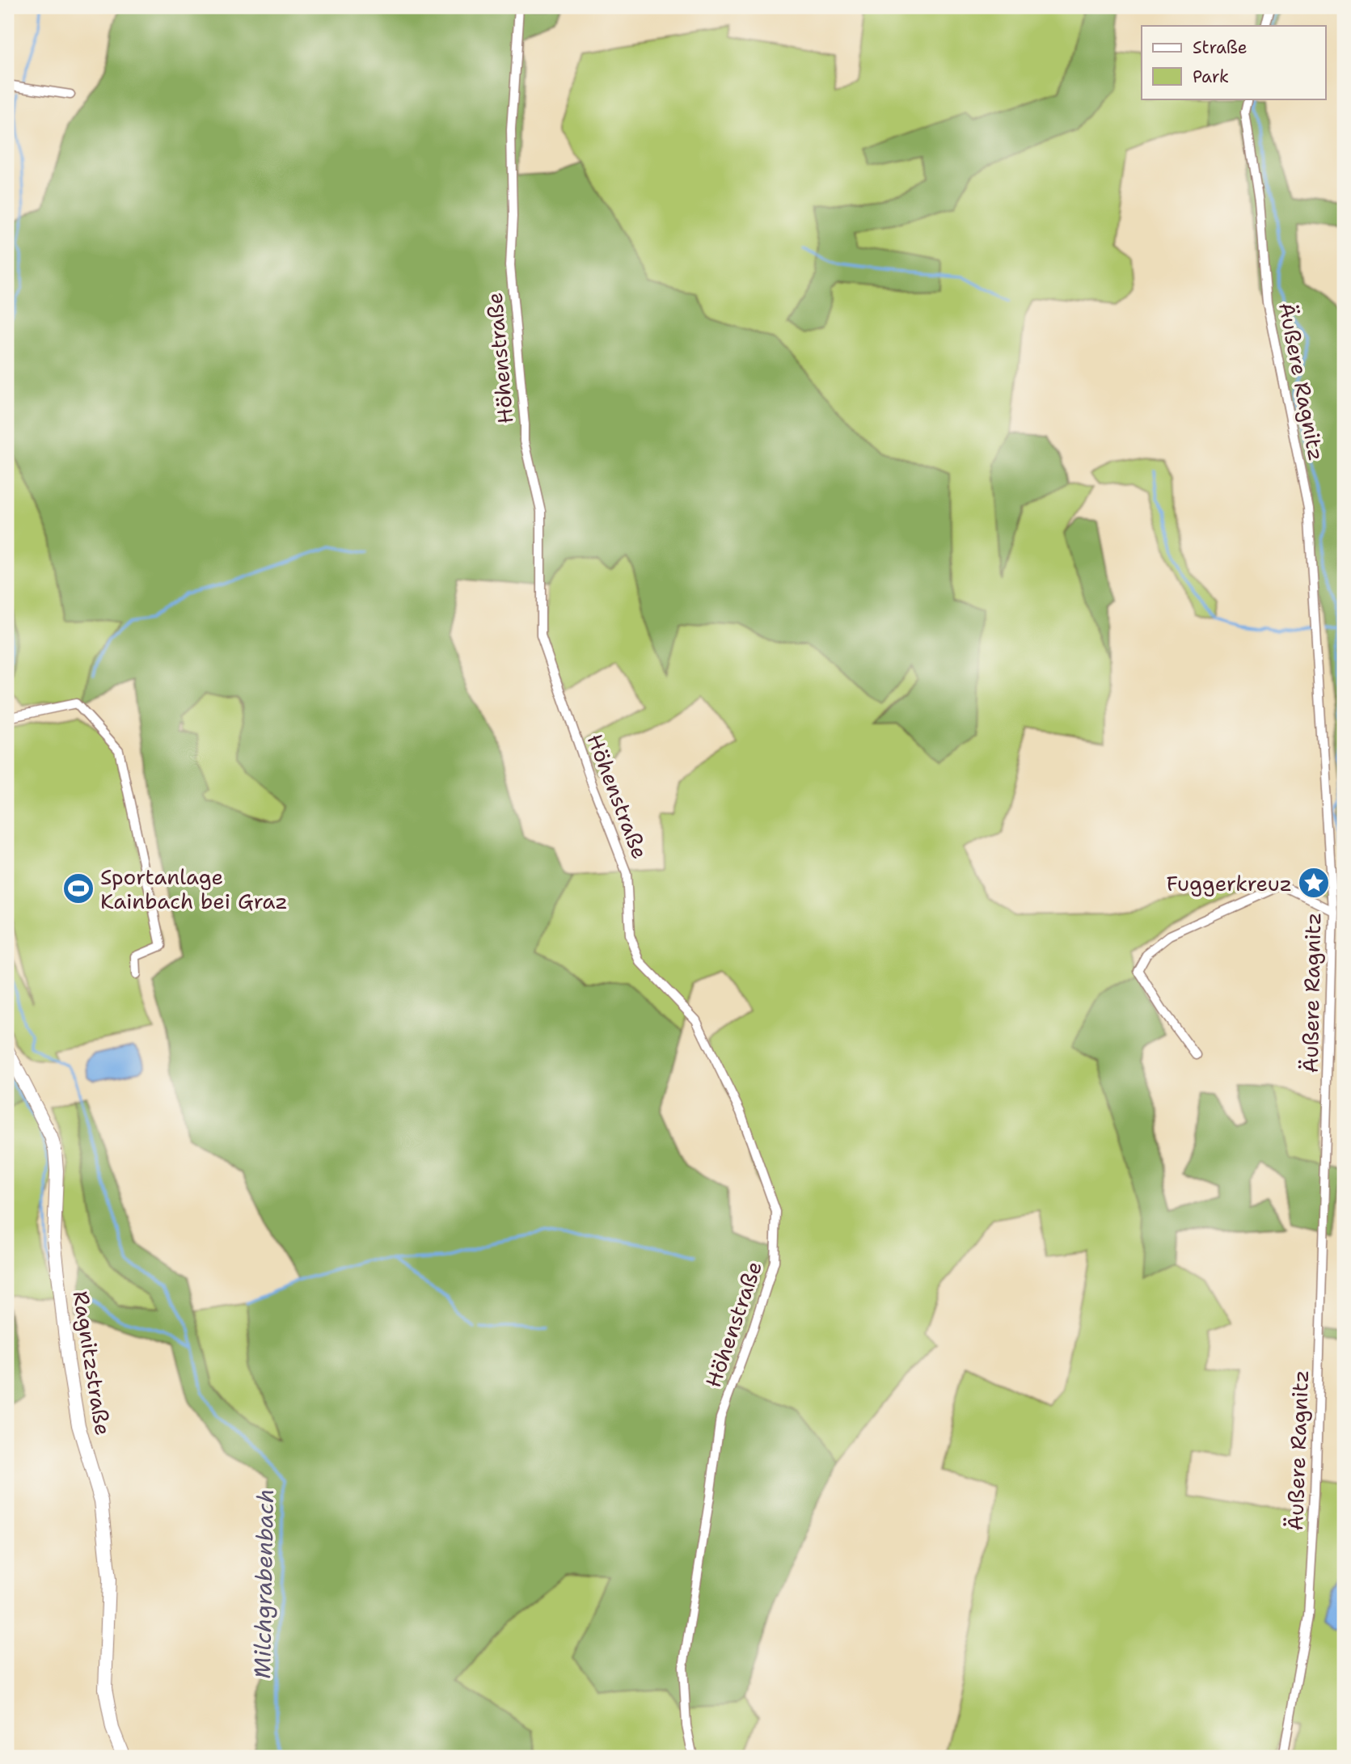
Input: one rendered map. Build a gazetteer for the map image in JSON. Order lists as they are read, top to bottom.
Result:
{
  "streets": {
    "main road": ["Ragnitzstraße"],
    "street": ["Höhenstraße", "Äußere Ragnitz"]
  },
  "water": ["Milchgrabenbach"],
  "places": {
    "place": ["Fuggerkreuz"],
    "sports": ["Sportanlage Kainbach bei Graz"]
  },
  "legend": ["Straße", "Park"]
}
